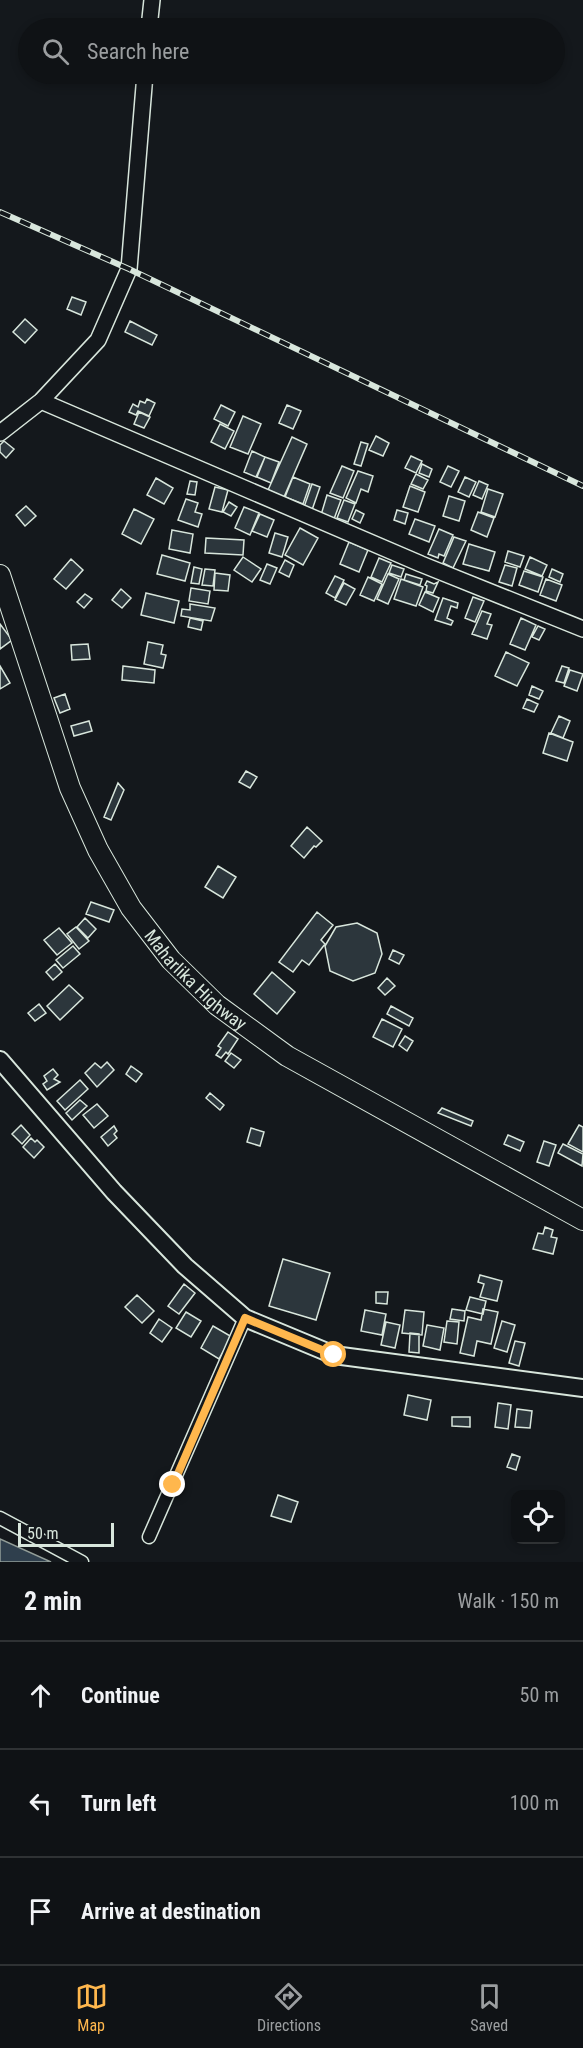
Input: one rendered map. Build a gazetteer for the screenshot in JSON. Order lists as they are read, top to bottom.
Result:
{
  "streets": {
    "highway": ["Maharlika Highway"]
  },
  "scale_bar": "50 m",
  "page": {
    "search": "Search here",
    "scale": "50 m",
    "heading": ["2 min", "Walk · 150 m"],
    "list": [
      ["Continue", "50 m"],
      ["Turn left", "100 m"],
      "Arrive at destination"
    ],
    "nav": ["Map", "Directions", "Saved"]
  }
}
